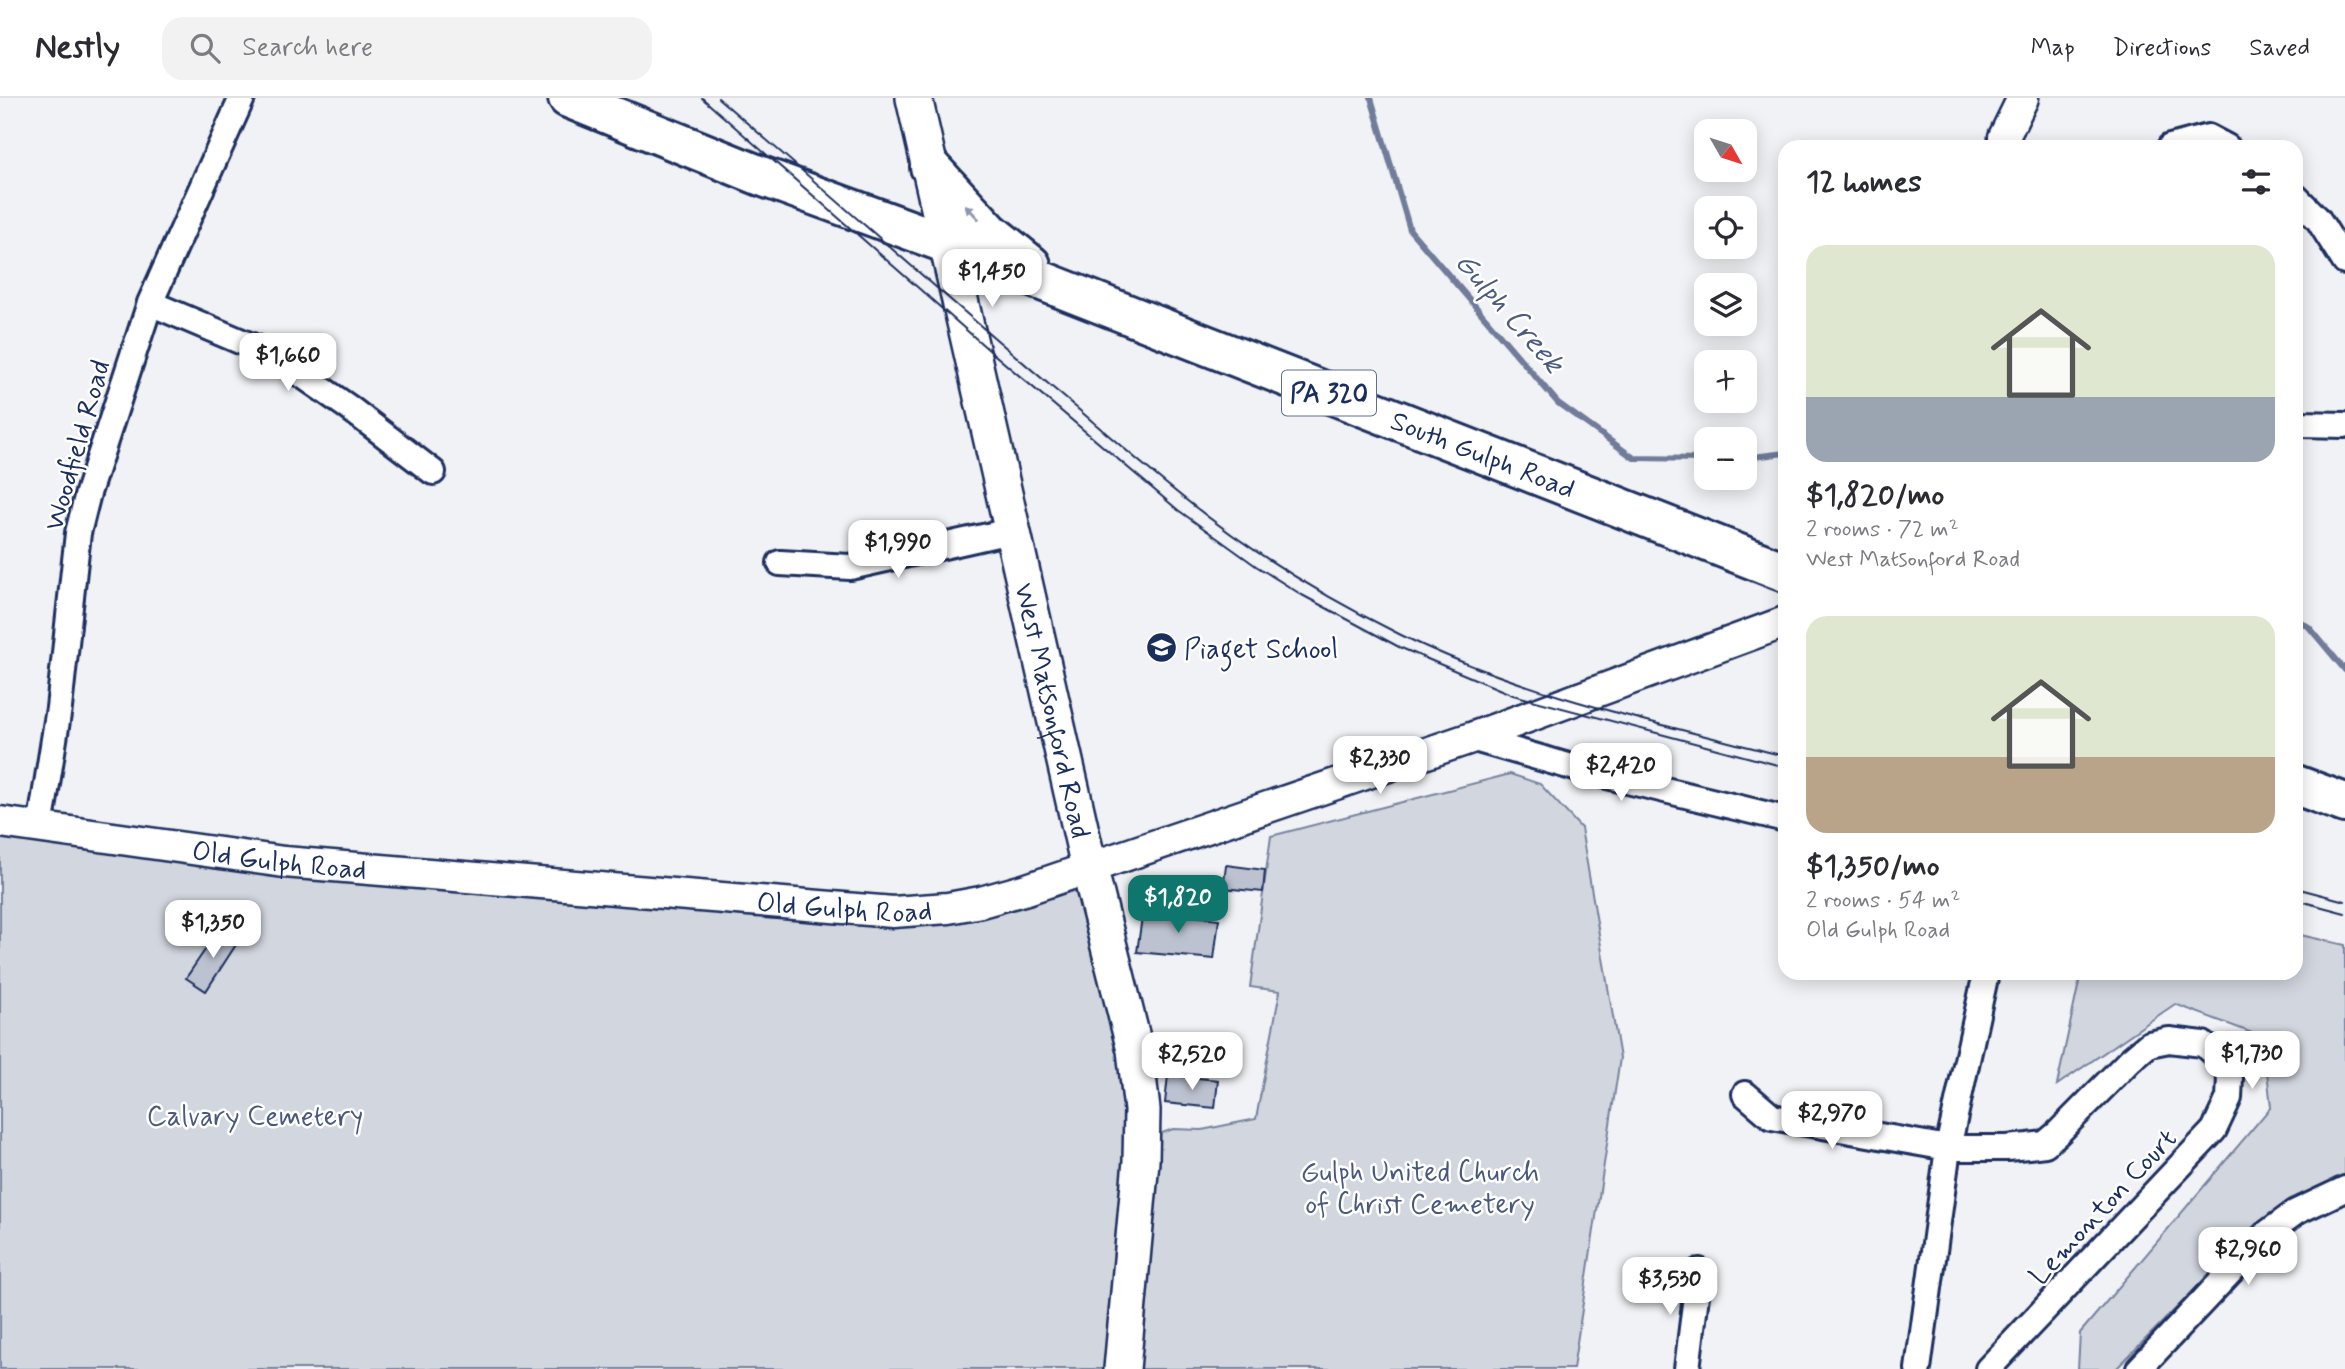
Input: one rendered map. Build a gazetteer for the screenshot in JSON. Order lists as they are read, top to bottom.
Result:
{
  "streets": {
    "main road": ["PA 320", "South Gulph Road", "West Matsonford Road"],
    "street": ["Woodfield Road", "Old Gulph Road", "Lemonton Court"]
  },
  "crossings": [
    ["PA 320", "South Gulph Road"],
    ["PA 320", "West Matsonford Road"],
    ["Woodfield Road", "Old Gulph Road"],
    ["South Gulph Road", "West Matsonford Road"],
    ["West Matsonford Road", "Old Gulph Road"]
  ],
  "water": ["Gulph Creek"],
  "parks": ["Calvary Cemetery", "Gulph United Church of Christ Cemetery"],
  "places": {
    "school or university": ["Piaget School"]
  },
  "north": "bottom right",
  "page": {
    "header": "Nestly",
    "search": "Search here",
    "nav": ["Map", "Directions", "Saved"],
    "map_buttons": ["+", "−"],
    "heading": "12 homes",
    "list": [
      {
        "name": "$1,820/mo",
        "note": "2 rooms · 72 m² · West Matsonford Road"
      },
      {
        "name": "$1,350/mo",
        "note": "2 rooms · 54 m² · Old Gulph Road"
      }
    ],
    "price": [
      "$1,450",
      "$1,660",
      "$1,990",
      "$2,330",
      "$2,420",
      "$1,820",
      "$1,350",
      "$1,730",
      "$2,520",
      "$2,970",
      "$2,960",
      "$3,530"
    ]
  }
}
